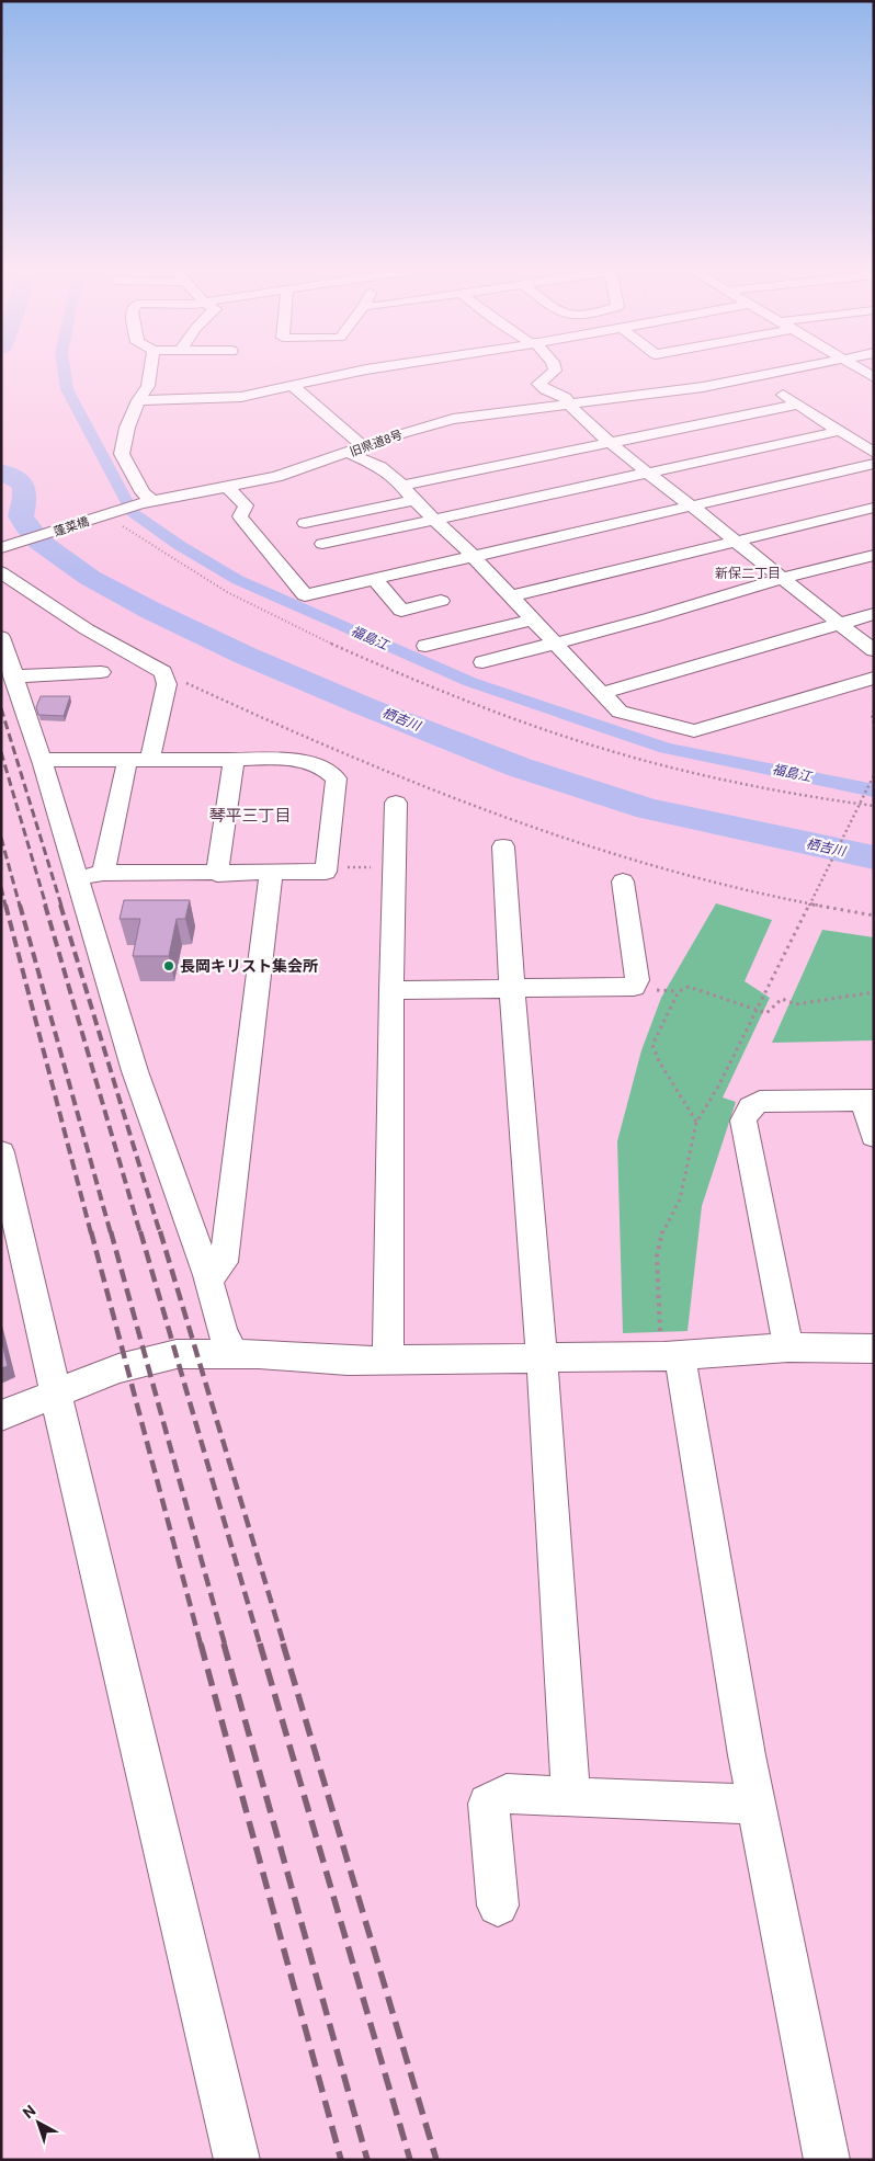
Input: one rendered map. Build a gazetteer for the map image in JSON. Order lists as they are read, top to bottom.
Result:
{
  "streets": {
    "street": ["旧県道8号", "蓬菜橋"]
  },
  "crossings": [
    ["旧県道8号", "蓬菜橋"]
  ],
  "districts": ["新保二丁目", "琴平三丁目"],
  "water": ["福島江", "栖吉川"],
  "places": ["長岡キリスト集会所"],
  "north": "top left"
}
